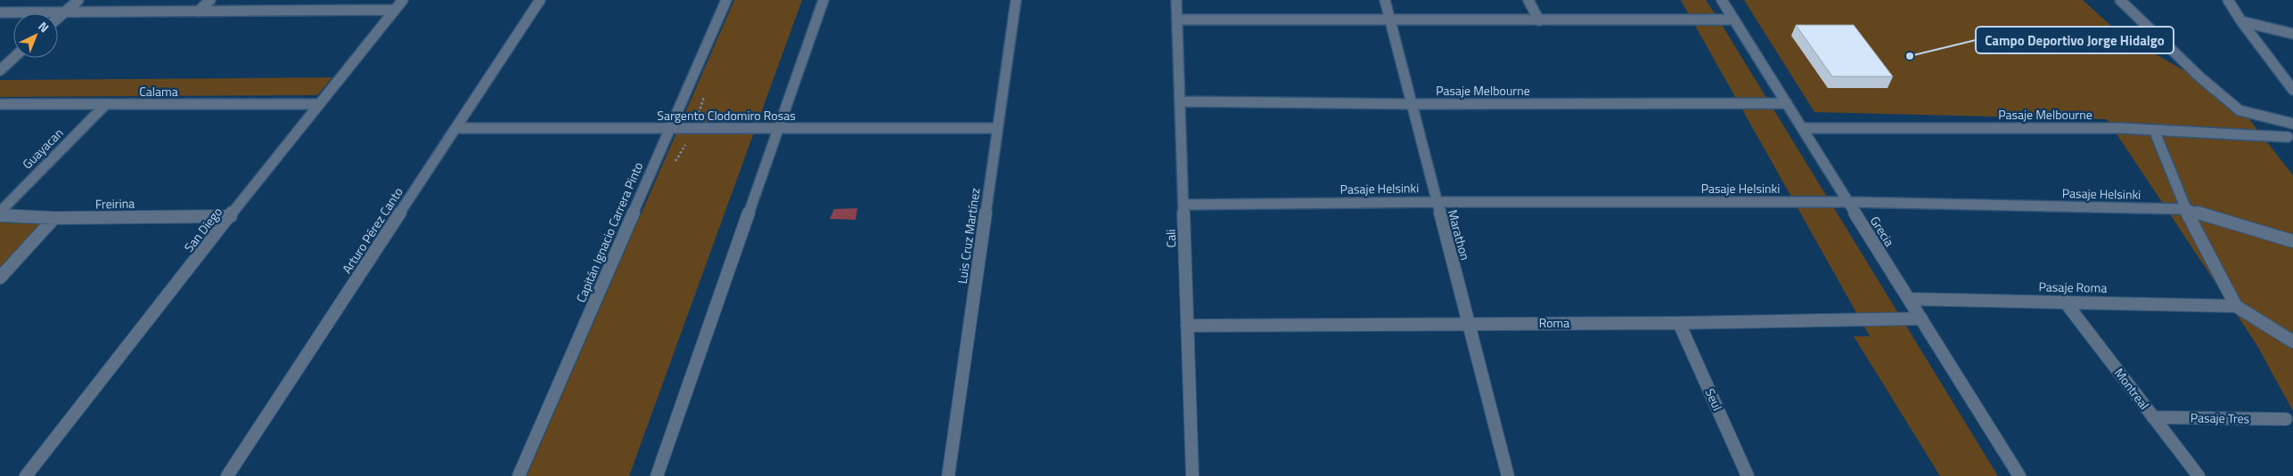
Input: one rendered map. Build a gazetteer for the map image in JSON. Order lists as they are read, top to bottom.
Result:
{
  "streets": {
    "street": [
      "Pasaje Melbourne",
      "Calama",
      "Sargento Clodomiro Rosas",
      "Guayacan",
      "Pasaje Helsinki",
      "Freirina",
      "San Diego",
      "Arturo Pérez Canto",
      "Grecia",
      "Capitán Ignacio Carrera Pinto",
      "Marathon",
      "Luis Cruz Martínez",
      "Cali",
      "Pasaje Roma",
      "Roma",
      "Montreal",
      "Seul",
      "Pasaje Tres"
    ]
  },
  "crossings": [
    ["Pasaje Melbourne", "Grecia"],
    ["Pasaje Melbourne", "Marathon"],
    ["Pasaje Melbourne", "Cali"],
    ["Calama", "Guayacan"],
    ["Calama", "San Diego"],
    ["Sargento Clodomiro Rosas", "Arturo Pérez Canto"],
    ["Sargento Clodomiro Rosas", "Capitán Ignacio Carrera Pinto"],
    ["Sargento Clodomiro Rosas", "Luis Cruz Martínez"],
    ["Pasaje Helsinki", "Grecia"],
    ["Pasaje Helsinki", "Marathon"],
    ["Pasaje Helsinki", "Cali"],
    ["Freirina", "San Diego"],
    ["Grecia", "Pasaje Roma"],
    ["Grecia", "Roma"],
    ["Marathon", "Roma"],
    ["Cali", "Roma"],
    ["Pasaje Roma", "Montreal"],
    ["Roma", "Seul"],
    ["Montreal", "Pasaje Tres"]
  ],
  "places": ["Campo Deportivo Jorge Hidalgo"],
  "north": "top right"
}
